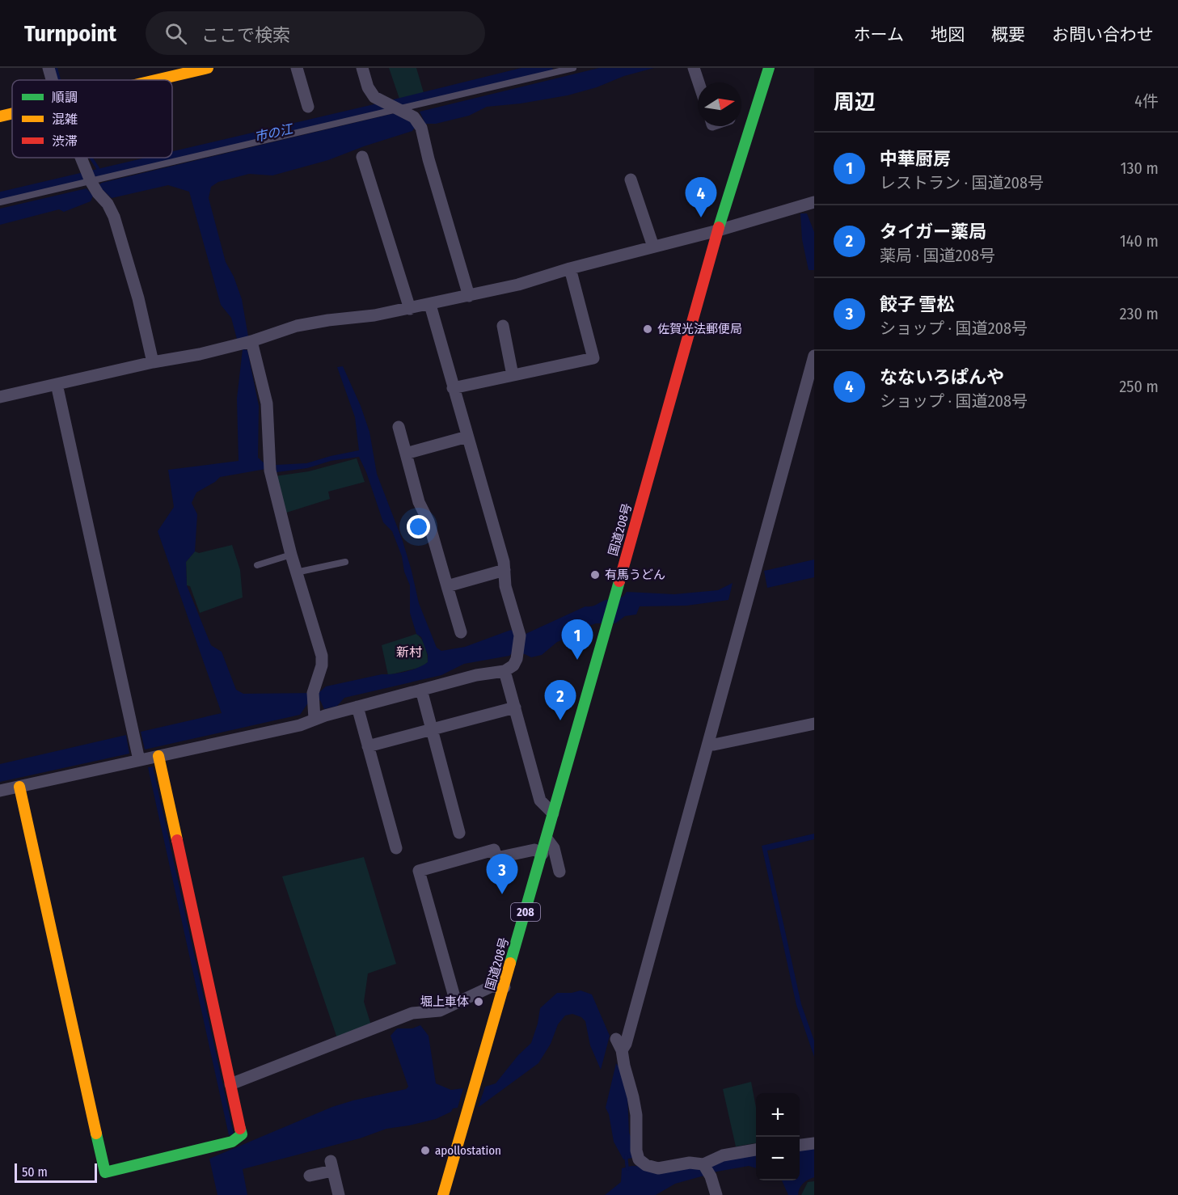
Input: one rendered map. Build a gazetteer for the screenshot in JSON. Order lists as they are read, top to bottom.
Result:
{
  "streets": {
    "main road": ["国道208号", "208"]
  },
  "districts": ["新村"],
  "water": ["市の江"],
  "places": [
    "佐賀光法郵便局",
    "有馬うどん",
    "堀上車体",
    "apollostation"
  ],
  "legend": ["順調", "混雑", "渋滞"],
  "scale_bar": "50 m",
  "north": "right",
  "page": {
    "header": "Turnpoint",
    "search": "ここで検索",
    "nav": [
      "ホーム",
      "地図",
      "概要",
      "お問い合わせ"
    ],
    "heading": ["周辺", "4件"],
    "list": [
      {
        "mark": "1",
        "name": "中華厨房",
        "note": "レストラン · 国道208号",
        "value": "130 m"
      },
      {
        "mark": "2",
        "name": "タイガー薬局",
        "note": "薬局 · 国道208号",
        "value": "140 m"
      },
      {
        "mark": "3",
        "name": "餃子 雪松",
        "note": "ショップ · 国道208号",
        "value": "230 m"
      },
      {
        "mark": "4",
        "name": "なないろぱんや",
        "note": "ショップ · 国道208号",
        "value": "250 m"
      }
    ],
    "pins": [
      "4",
      "1",
      "2",
      "3"
    ],
    "map_buttons": ["+", "−"],
    "scale": "50 m"
  }
}
